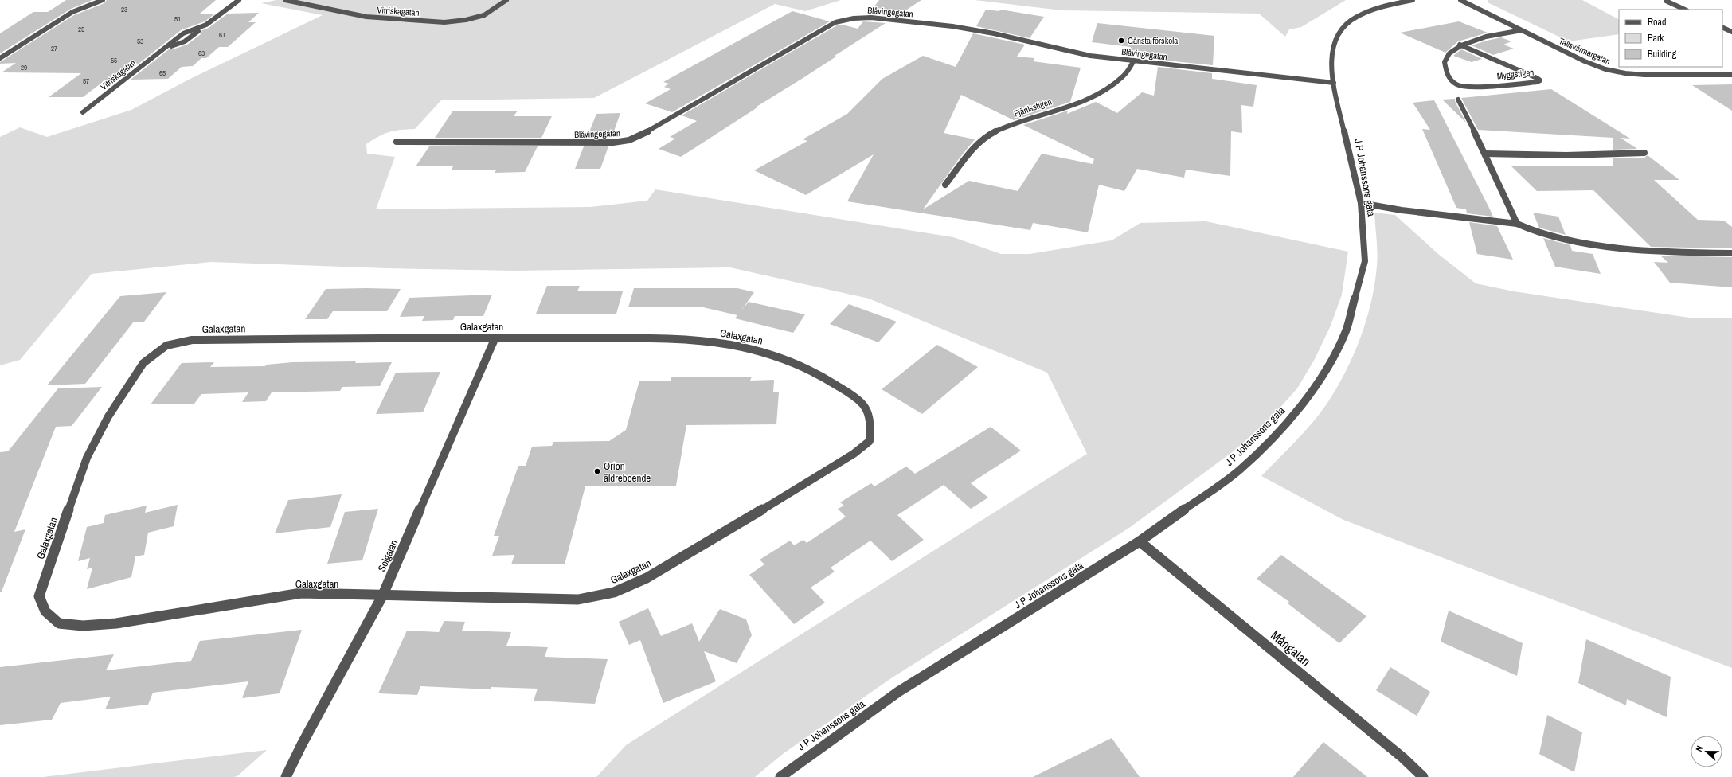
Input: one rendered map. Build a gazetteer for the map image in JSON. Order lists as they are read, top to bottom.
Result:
{
  "streets": {
    "street": [
      "Vitriskagatan",
      "Blåvingegatan",
      "Tallsvärmargatan",
      "Myggstigen",
      "Fjärilsstigen",
      "J P Johanssons gata",
      "Galaxgatan",
      "Solgatan",
      "Mångatan"
    ]
  },
  "crossings": [
    ["Blåvingegatan", "Fjärilsstigen"],
    ["Blåvingegatan", "J P Johanssons gata"],
    ["Tallsvärmargatan", "Myggstigen"],
    ["J P Johanssons gata", "Mångatan"],
    ["Galaxgatan", "Solgatan"]
  ],
  "places": ["Gånsta förskola", "Orion äldreboende"],
  "house_numbers": [
    "23",
    "51",
    "25",
    "61",
    "53",
    "27",
    "63",
    "55",
    "29",
    "65",
    "57"
  ],
  "legend": ["Road", "Park", "Building"],
  "north": "left"
}
